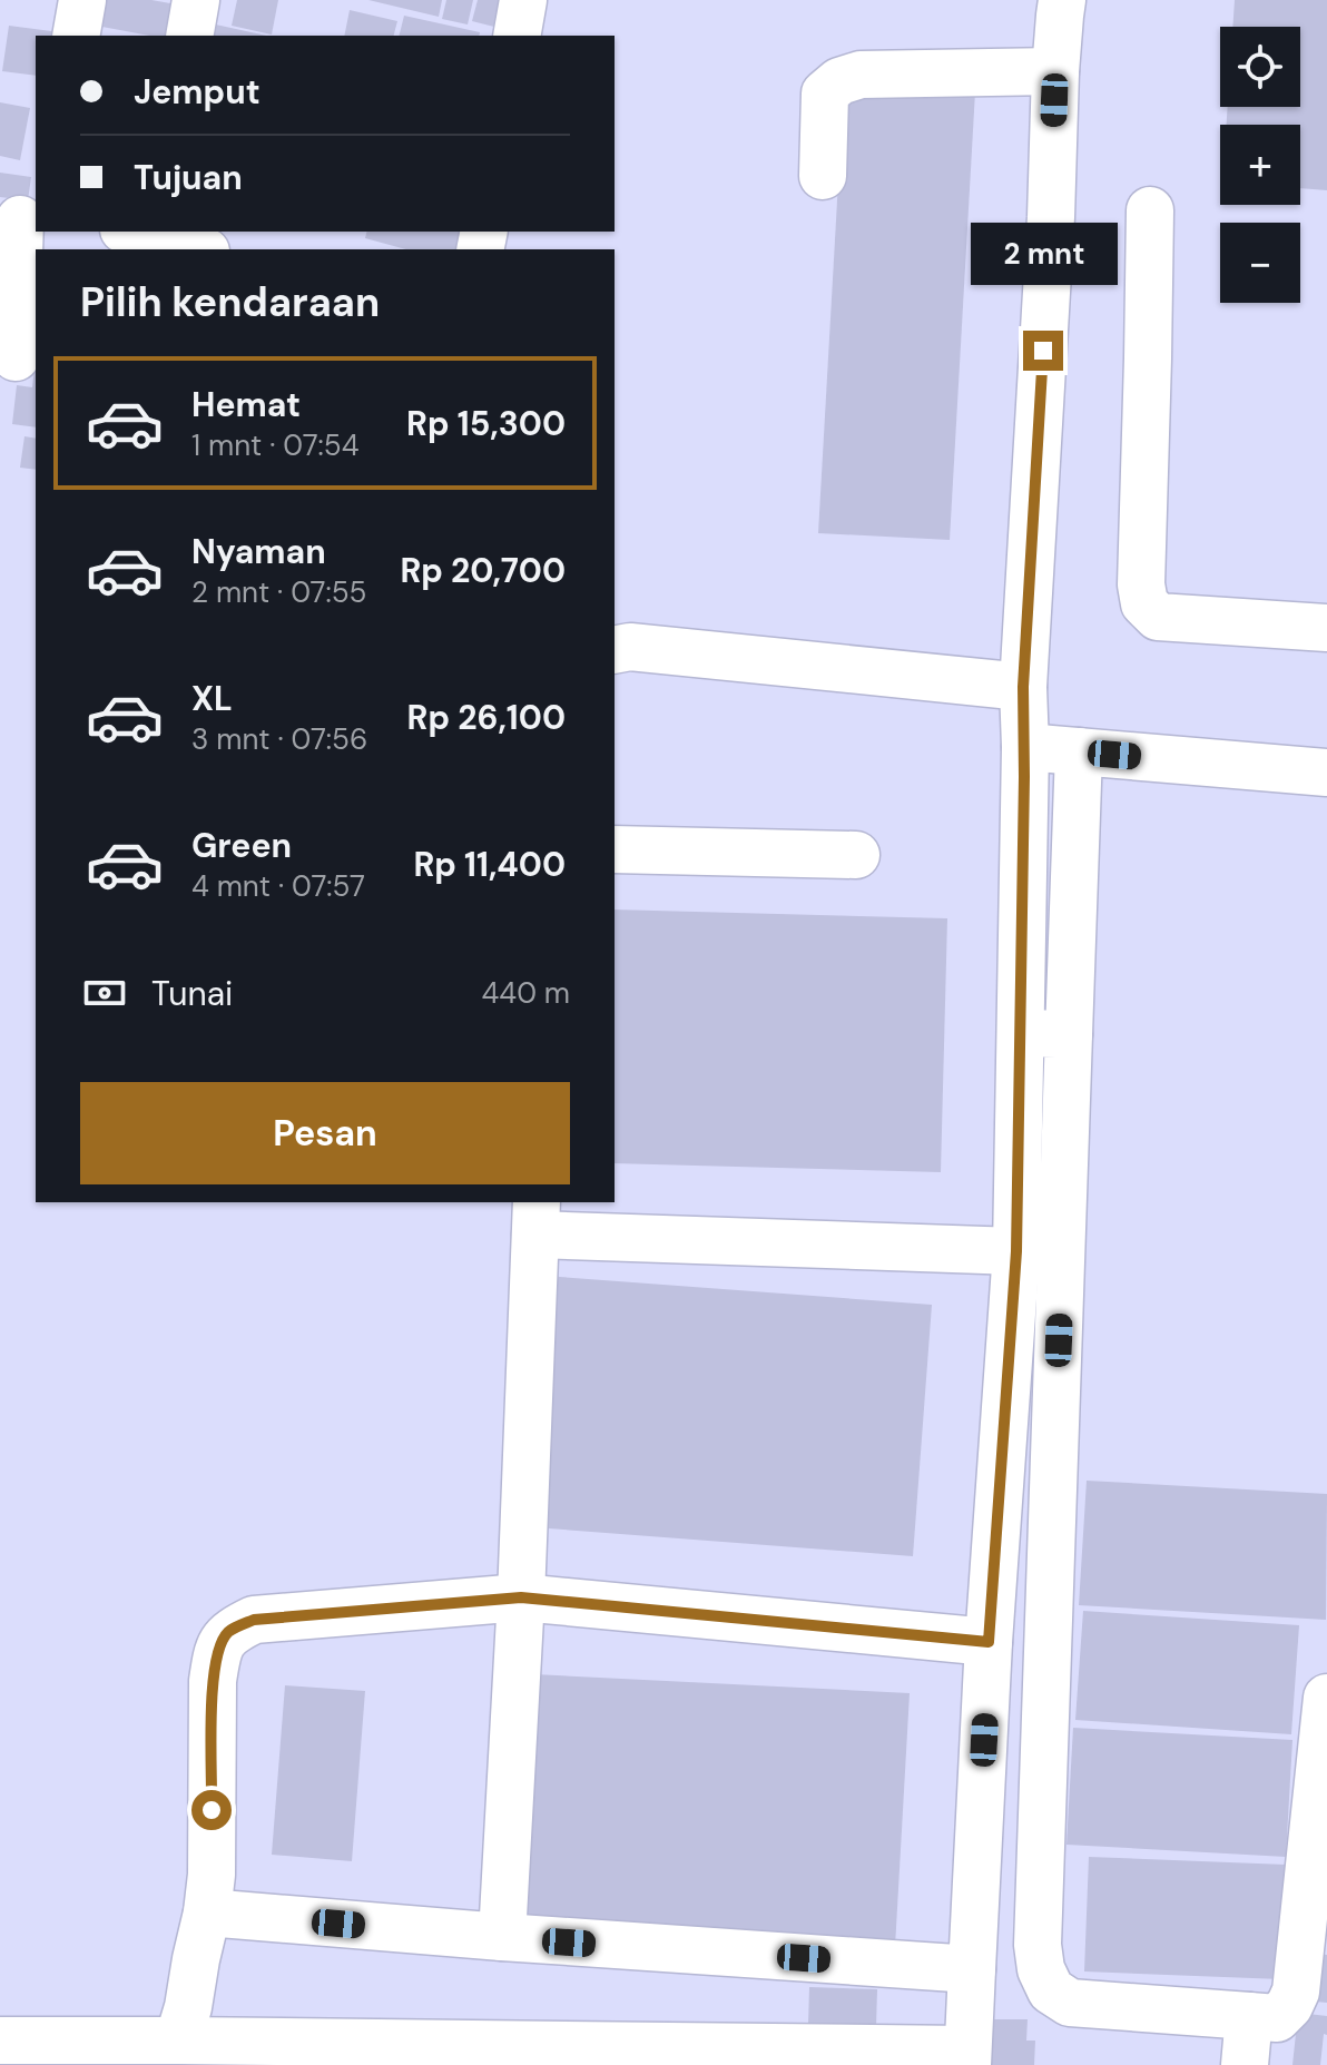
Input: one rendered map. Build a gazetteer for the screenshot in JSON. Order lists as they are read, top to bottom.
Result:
{
  "page": {
    "map_buttons": ["+", "−"],
    "banner": ["Jemput", "Tujuan"],
    "bubble": "2 mnt",
    "heading": "Pilih kendaraan",
    "list": [
      {
        "name": "Hemat",
        "note": "1 mnt · 07:54",
        "value": "Rp 15,300"
      },
      {
        "name": "Nyaman",
        "note": "2 mnt · 07:55",
        "value": "Rp 20,700"
      },
      {
        "name": "XL",
        "note": "3 mnt · 07:56",
        "value": "Rp 26,100"
      },
      {
        "name": "Green",
        "note": "4 mnt · 07:57",
        "value": "Rp 11,400"
      }
    ],
    "pay": ["Tunai", "440 m"],
    "buttons": "Pesan"
  }
}
